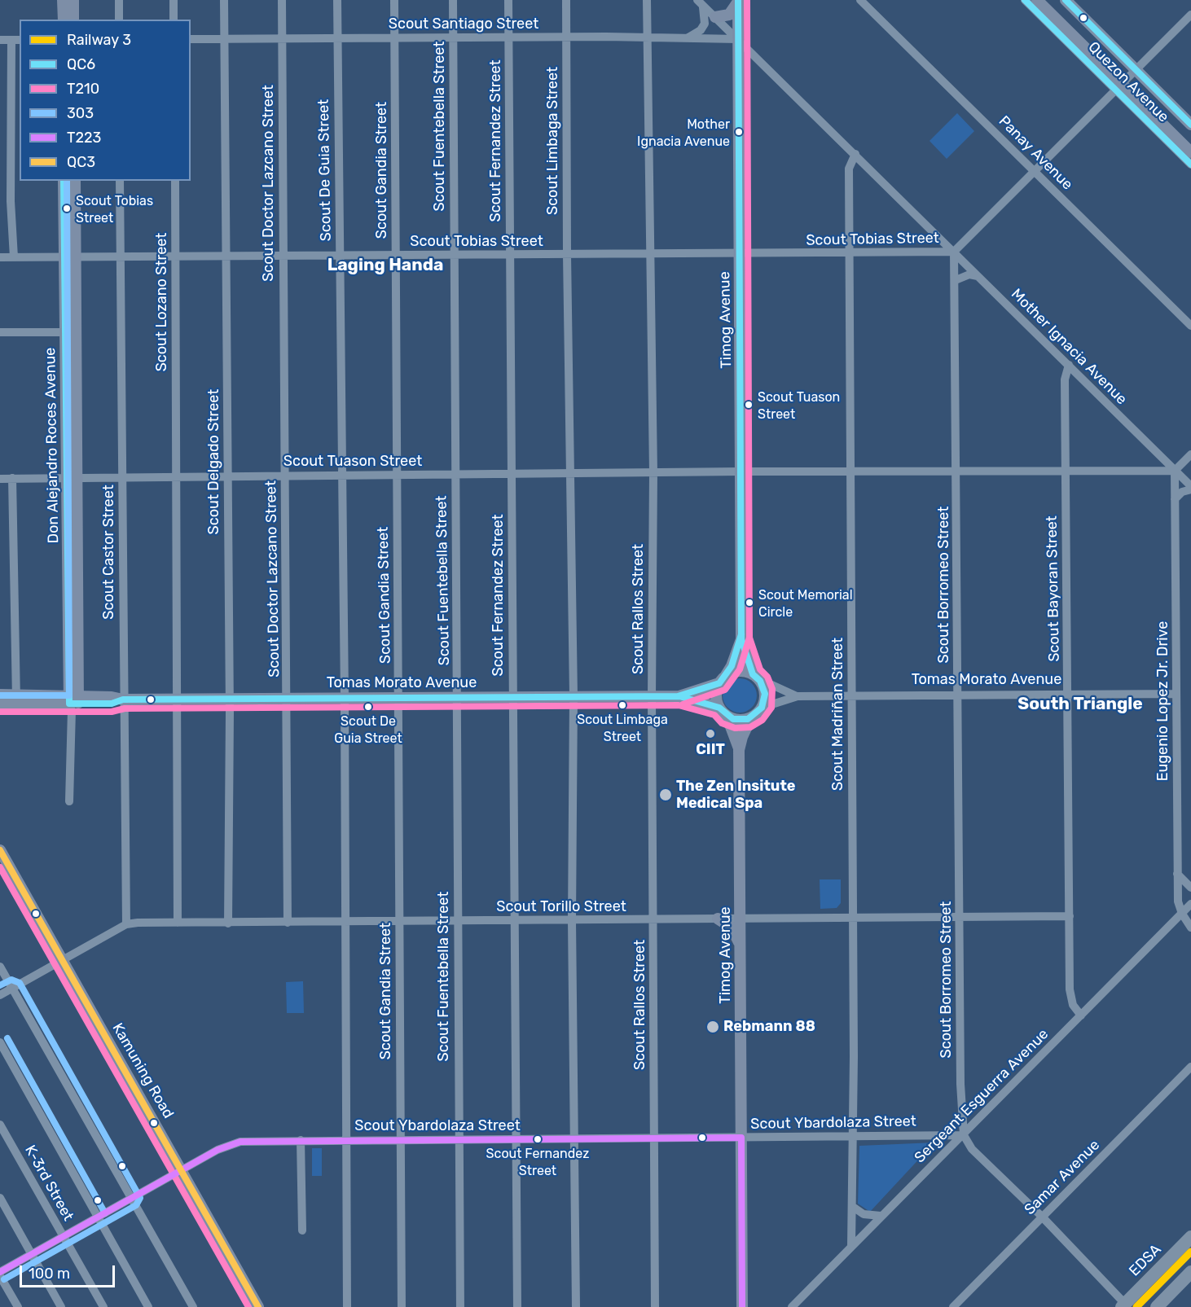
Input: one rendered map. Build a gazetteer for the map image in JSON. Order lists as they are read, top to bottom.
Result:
{
  "streets": {
    "highway": ["EDSA"],
    "main road": [
      "Quezon Avenue",
      "Timog Avenue",
      "Don Alejandro Roces Avenue",
      "Tomas Morato Avenue",
      "Kamuning Road"
    ],
    "street": [
      "Scout Santiago Street",
      "Scout Fuentebella Street",
      "Scout Fernandez Street",
      "Scout Limbaga Street",
      "Panay Avenue",
      "Scout De Guia Street",
      "Scout Gandia Street",
      "Scout Doctor Lazcano Street",
      "Scout Tobias Street",
      "Scout Lozano Street",
      "Mother Ignacia Avenue",
      "Scout Delgado Street",
      "Scout Tuason Street",
      "Scout Castor Street",
      "Scout Borromeo Street",
      "Scout Bayoran Street",
      "Scout Rallos Street",
      "Eugenio Lopez Jr. Drive",
      "Scout Madriñan Street",
      "Scout Torillo Street",
      "Sergeant Esguerra Avenue",
      "Scout Ybardolaza Street",
      "Samar Avenue",
      "K-3rd Street"
    ]
  },
  "crossings": [
    ["Scout Santiago Street", "Scout Fuentebella Street"],
    ["Scout Santiago Street", "Scout Fernandez Street"],
    ["Scout Santiago Street", "Scout Limbaga Street"],
    ["Scout Santiago Street", "Scout De Guia Street"],
    ["Scout Santiago Street", "Scout Gandia Street"],
    ["Scout Santiago Street", "Scout Doctor Lazcano Street"],
    ["Scout Santiago Street", "Timog Avenue"],
    ["Scout Santiago Street", "Mother Ignacia Avenue"],
    ["Scout Santiago Street", "Scout Delgado Street"],
    ["Scout Santiago Street", "Scout Rallos Street"],
    ["Scout Fuentebella Street", "Scout Tobias Street"],
    ["Scout Fuentebella Street", "Scout Tuason Street"],
    ["Scout Fuentebella Street", "Tomas Morato Avenue"],
    ["Scout Fuentebella Street", "Scout Torillo Street"],
    ["Scout Fuentebella Street", "Scout Ybardolaza Street"],
    ["Scout Fernandez Street", "Scout Tobias Street"],
    ["Scout Fernandez Street", "Scout Tuason Street"],
    ["Scout Fernandez Street", "Tomas Morato Avenue"],
    ["Scout Fernandez Street", "Scout Torillo Street"],
    ["Scout Fernandez Street", "Scout Ybardolaza Street"],
    ["Scout Limbaga Street", "Scout Tobias Street"],
    ["Scout Limbaga Street", "Scout Tuason Street"],
    ["Scout Limbaga Street", "Tomas Morato Avenue"],
    ["Scout Limbaga Street", "Scout Torillo Street"],
    ["Scout Limbaga Street", "Scout Ybardolaza Street"],
    ["Scout De Guia Street", "Scout Tobias Street"],
    ["Scout De Guia Street", "Scout Tuason Street"],
    ["Scout De Guia Street", "Tomas Morato Avenue"],
    ["Scout De Guia Street", "Scout Torillo Street"],
    ["Scout De Guia Street", "Scout Ybardolaza Street"],
    ["Scout Gandia Street", "Scout Tobias Street"],
    ["Scout Gandia Street", "Scout Tuason Street"],
    ["Scout Gandia Street", "Tomas Morato Avenue"],
    ["Scout Gandia Street", "Scout Torillo Street"],
    ["Scout Gandia Street", "Scout Ybardolaza Street"],
    ["Scout Doctor Lazcano Street", "Scout Tobias Street"],
    ["Scout Doctor Lazcano Street", "Scout Tuason Street"],
    ["Scout Doctor Lazcano Street", "Tomas Morato Avenue"],
    ["Scout Doctor Lazcano Street", "Scout Torillo Street"],
    ["Scout Tobias Street", "Scout Lozano Street"],
    ["Scout Tobias Street", "Timog Avenue"],
    ["Scout Tobias Street", "Mother Ignacia Avenue"],
    ["Scout Tobias Street", "Don Alejandro Roces Avenue"],
    ["Scout Tobias Street", "Scout Delgado Street"],
    ["Scout Tobias Street", "Scout Castor Street"],
    ["Scout Tobias Street", "Scout Borromeo Street"],
    ["Scout Tobias Street", "Scout Rallos Street"],
    ["Scout Tobias Street", "Scout Madriñan Street"],
    ["Scout Lozano Street", "Scout Tuason Street"],
    ["Scout Lozano Street", "Tomas Morato Avenue"],
    ["Scout Lozano Street", "Scout Torillo Street"],
    ["Timog Avenue", "Mother Ignacia Avenue"],
    ["Timog Avenue", "Scout Tuason Street"],
    ["Timog Avenue", "Tomas Morato Avenue"],
    ["Timog Avenue", "Scout Torillo Street"],
    ["Timog Avenue", "Scout Ybardolaza Street"],
    ["Mother Ignacia Avenue", "Scout Tuason Street"],
    ["Mother Ignacia Avenue", "Scout Borromeo Street"],
    ["Mother Ignacia Avenue", "Scout Bayoran Street"],
    ["Mother Ignacia Avenue", "Eugenio Lopez Jr. Drive"],
    ["Mother Ignacia Avenue", "Scout Madriñan Street"],
    ["Don Alejandro Roces Avenue", "Scout Tuason Street"],
    ["Don Alejandro Roces Avenue", "Tomas Morato Avenue"],
    ["Scout Delgado Street", "Scout Tuason Street"],
    ["Scout Delgado Street", "Tomas Morato Avenue"],
    ["Scout Delgado Street", "Scout Torillo Street"],
    ["Scout Tuason Street", "Scout Castor Street"],
    ["Scout Tuason Street", "Scout Borromeo Street"],
    ["Scout Tuason Street", "Scout Bayoran Street"],
    ["Scout Tuason Street", "Scout Rallos Street"],
    ["Scout Tuason Street", "Eugenio Lopez Jr. Drive"],
    ["Scout Tuason Street", "Scout Madriñan Street"],
    ["Scout Castor Street", "Tomas Morato Avenue"],
    ["Scout Castor Street", "Scout Torillo Street"],
    ["Scout Borromeo Street", "Tomas Morato Avenue"],
    ["Scout Borromeo Street", "Scout Torillo Street"],
    ["Scout Borromeo Street", "Sergeant Esguerra Avenue"],
    ["Scout Borromeo Street", "Scout Ybardolaza Street"],
    ["Scout Bayoran Street", "Tomas Morato Avenue"],
    ["Scout Bayoran Street", "Scout Torillo Street"],
    ["Scout Bayoran Street", "Sergeant Esguerra Avenue"],
    ["Scout Rallos Street", "Tomas Morato Avenue"],
    ["Scout Rallos Street", "Scout Torillo Street"],
    ["Scout Rallos Street", "Scout Ybardolaza Street"],
    ["Tomas Morato Avenue", "Eugenio Lopez Jr. Drive"],
    ["Tomas Morato Avenue", "Scout Madriñan Street"],
    ["Eugenio Lopez Jr. Drive", "Sergeant Esguerra Avenue"],
    ["Scout Madriñan Street", "Scout Torillo Street"],
    ["Scout Madriñan Street", "Sergeant Esguerra Avenue"],
    ["Scout Madriñan Street", "Scout Ybardolaza Street"],
    ["Scout Torillo Street", "Kamuning Road"],
    ["Kamuning Road", "Scout Ybardolaza Street"],
    ["Sergeant Esguerra Avenue", "Scout Ybardolaza Street"],
    ["Scout Ybardolaza Street", "K-3rd Street"]
  ],
  "districts": ["Laging Handa", "South Triangle"],
  "places": [
    "Mother Ignacia Avenue",
    "Scout Tobias Street",
    "Scout Tuason Street",
    "Scout Memorial Circle",
    "Scout Limbaga Street",
    "Scout De Guia Street",
    "CIIT",
    "The Zen Insitute Medical Spa",
    "Rebmann 88",
    "Scout Fernandez Street"
  ],
  "lines": [
    "transit line QC6",
    "transit line T210",
    "transit line 303",
    "transit line QC3",
    "transit line T223",
    "rail line 3"
  ],
  "legend": [
    "Railway 3",
    "QC6",
    "T210",
    "303",
    "T223",
    "QC3"
  ],
  "scale_bar": "100 m"
}
